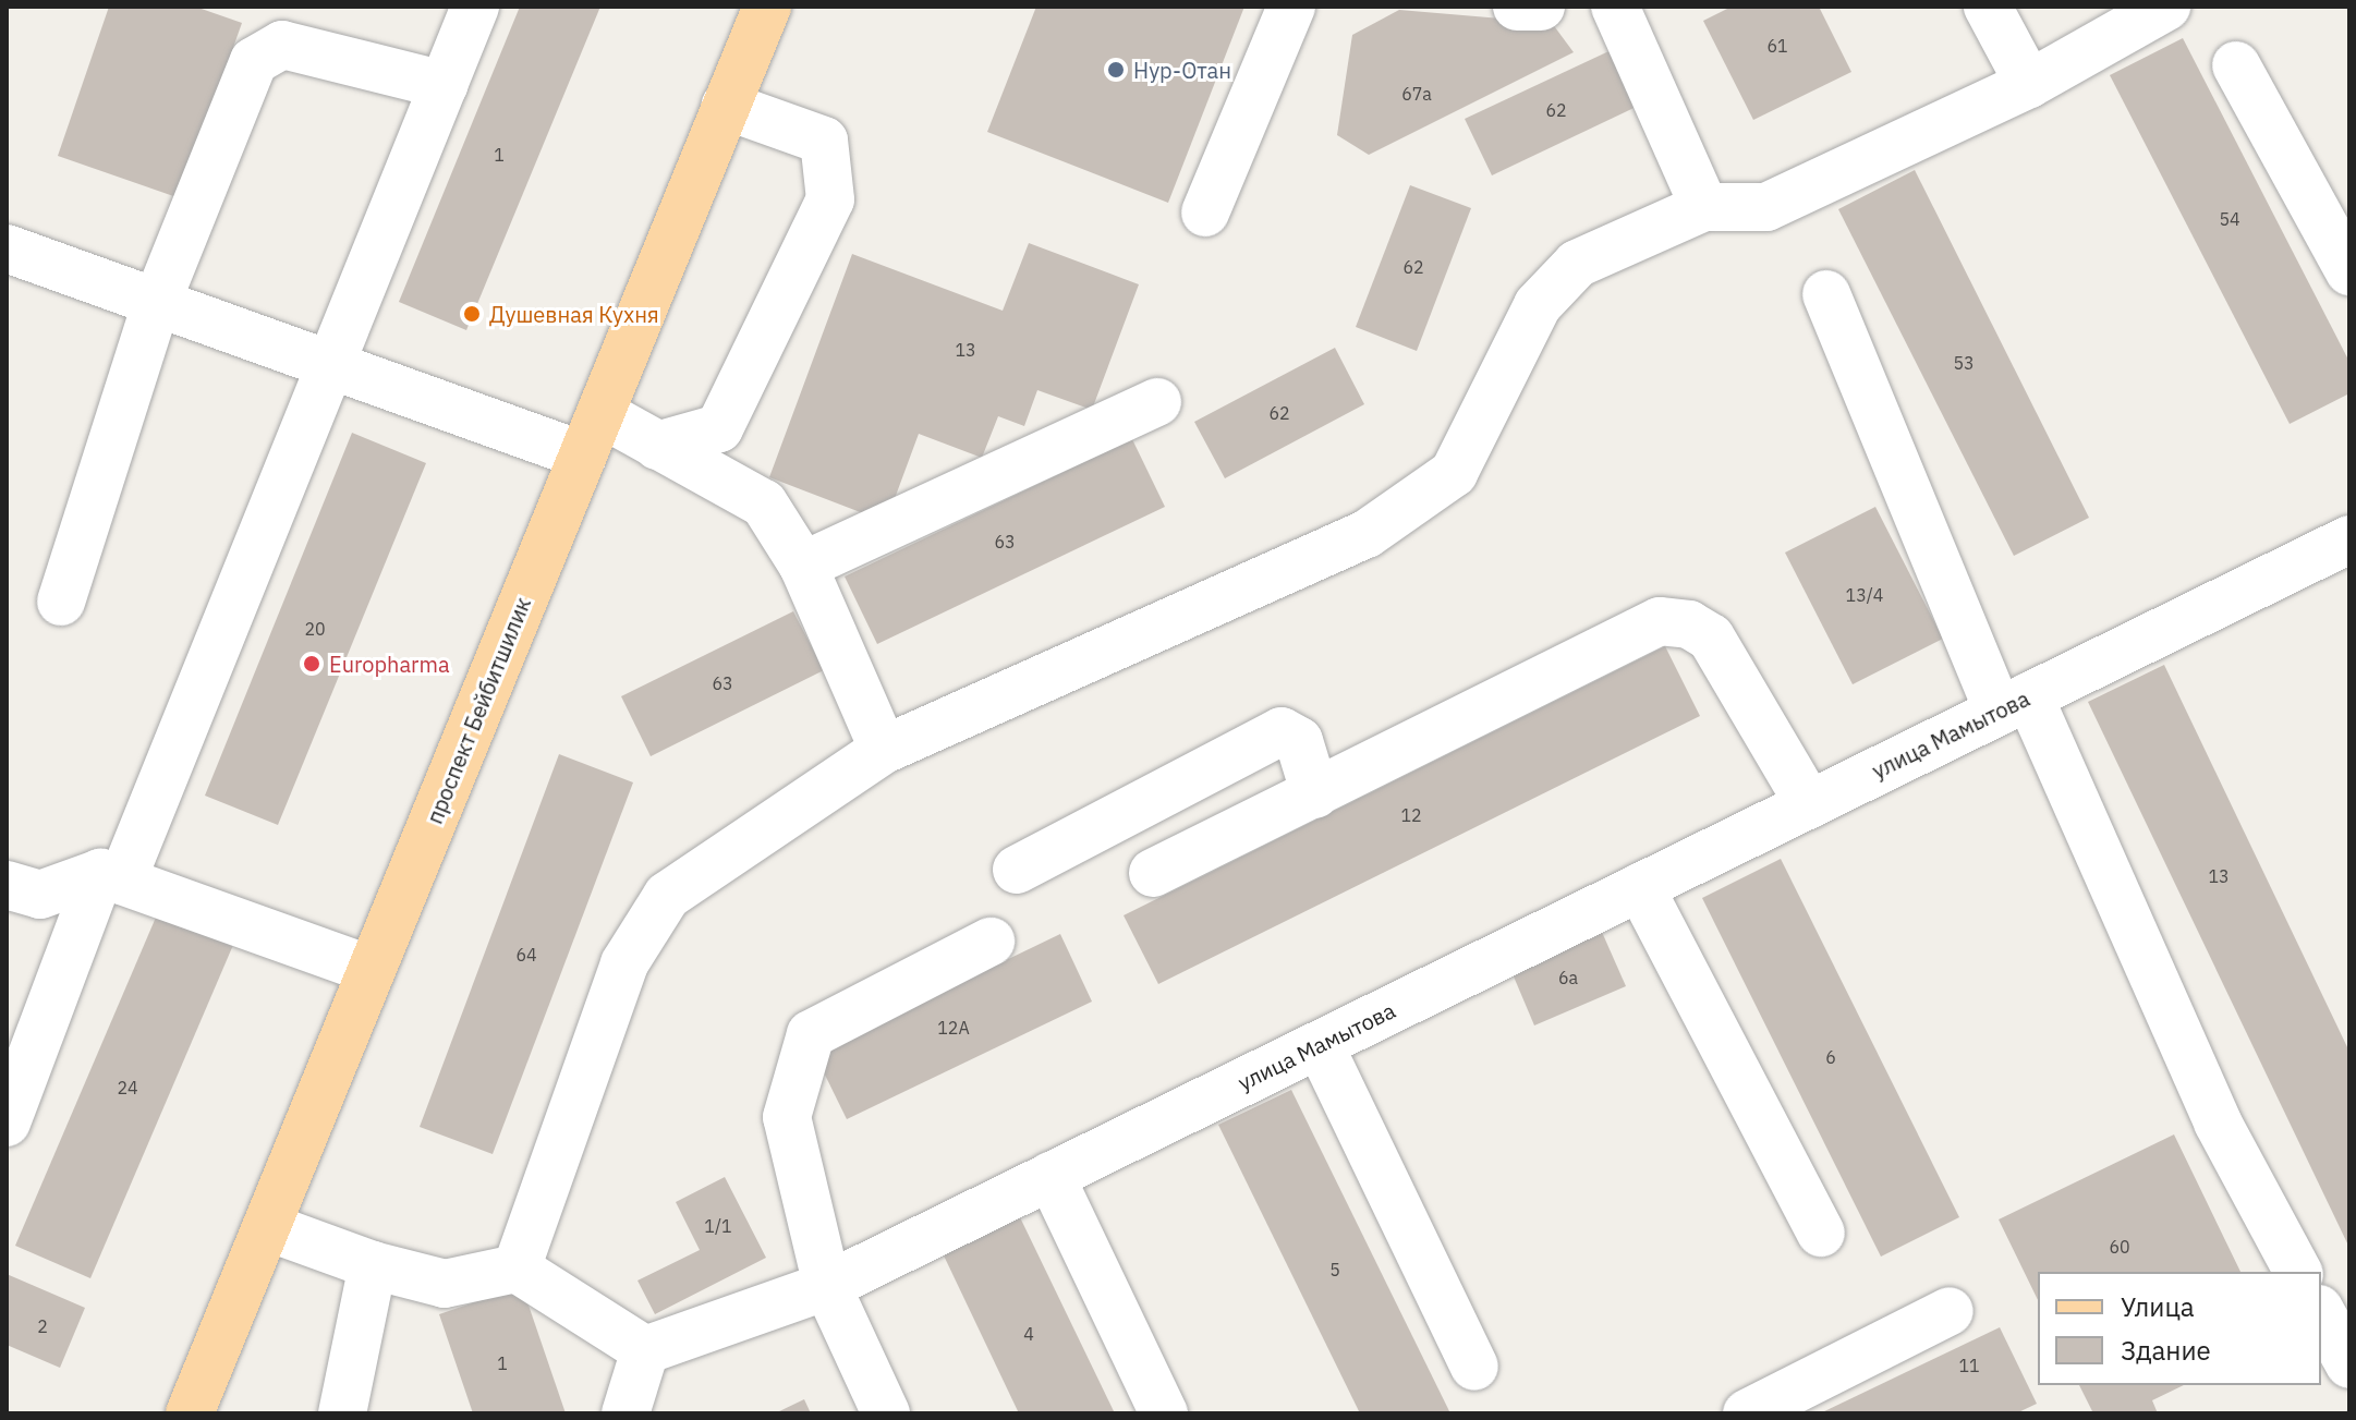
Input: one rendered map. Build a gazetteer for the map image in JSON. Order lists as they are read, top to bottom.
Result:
{
  "streets": {
    "main road": ["проспект Бейбитшилик"],
    "street": ["улица Мамытова"]
  },
  "places": ["Нур-Отан", "Душевная Кухня", "Europharma"],
  "house_numbers": [
    "61",
    "67а",
    "62",
    "1",
    "54",
    "62",
    "13",
    "53",
    "62",
    "63",
    "13/4",
    "20",
    "63",
    "12",
    "13",
    "64",
    "6а",
    "12А",
    "6",
    "24",
    "1/1",
    "60",
    "5",
    "2",
    "4",
    "1",
    "11"
  ],
  "legend": ["Улица", "Здание"]
}
